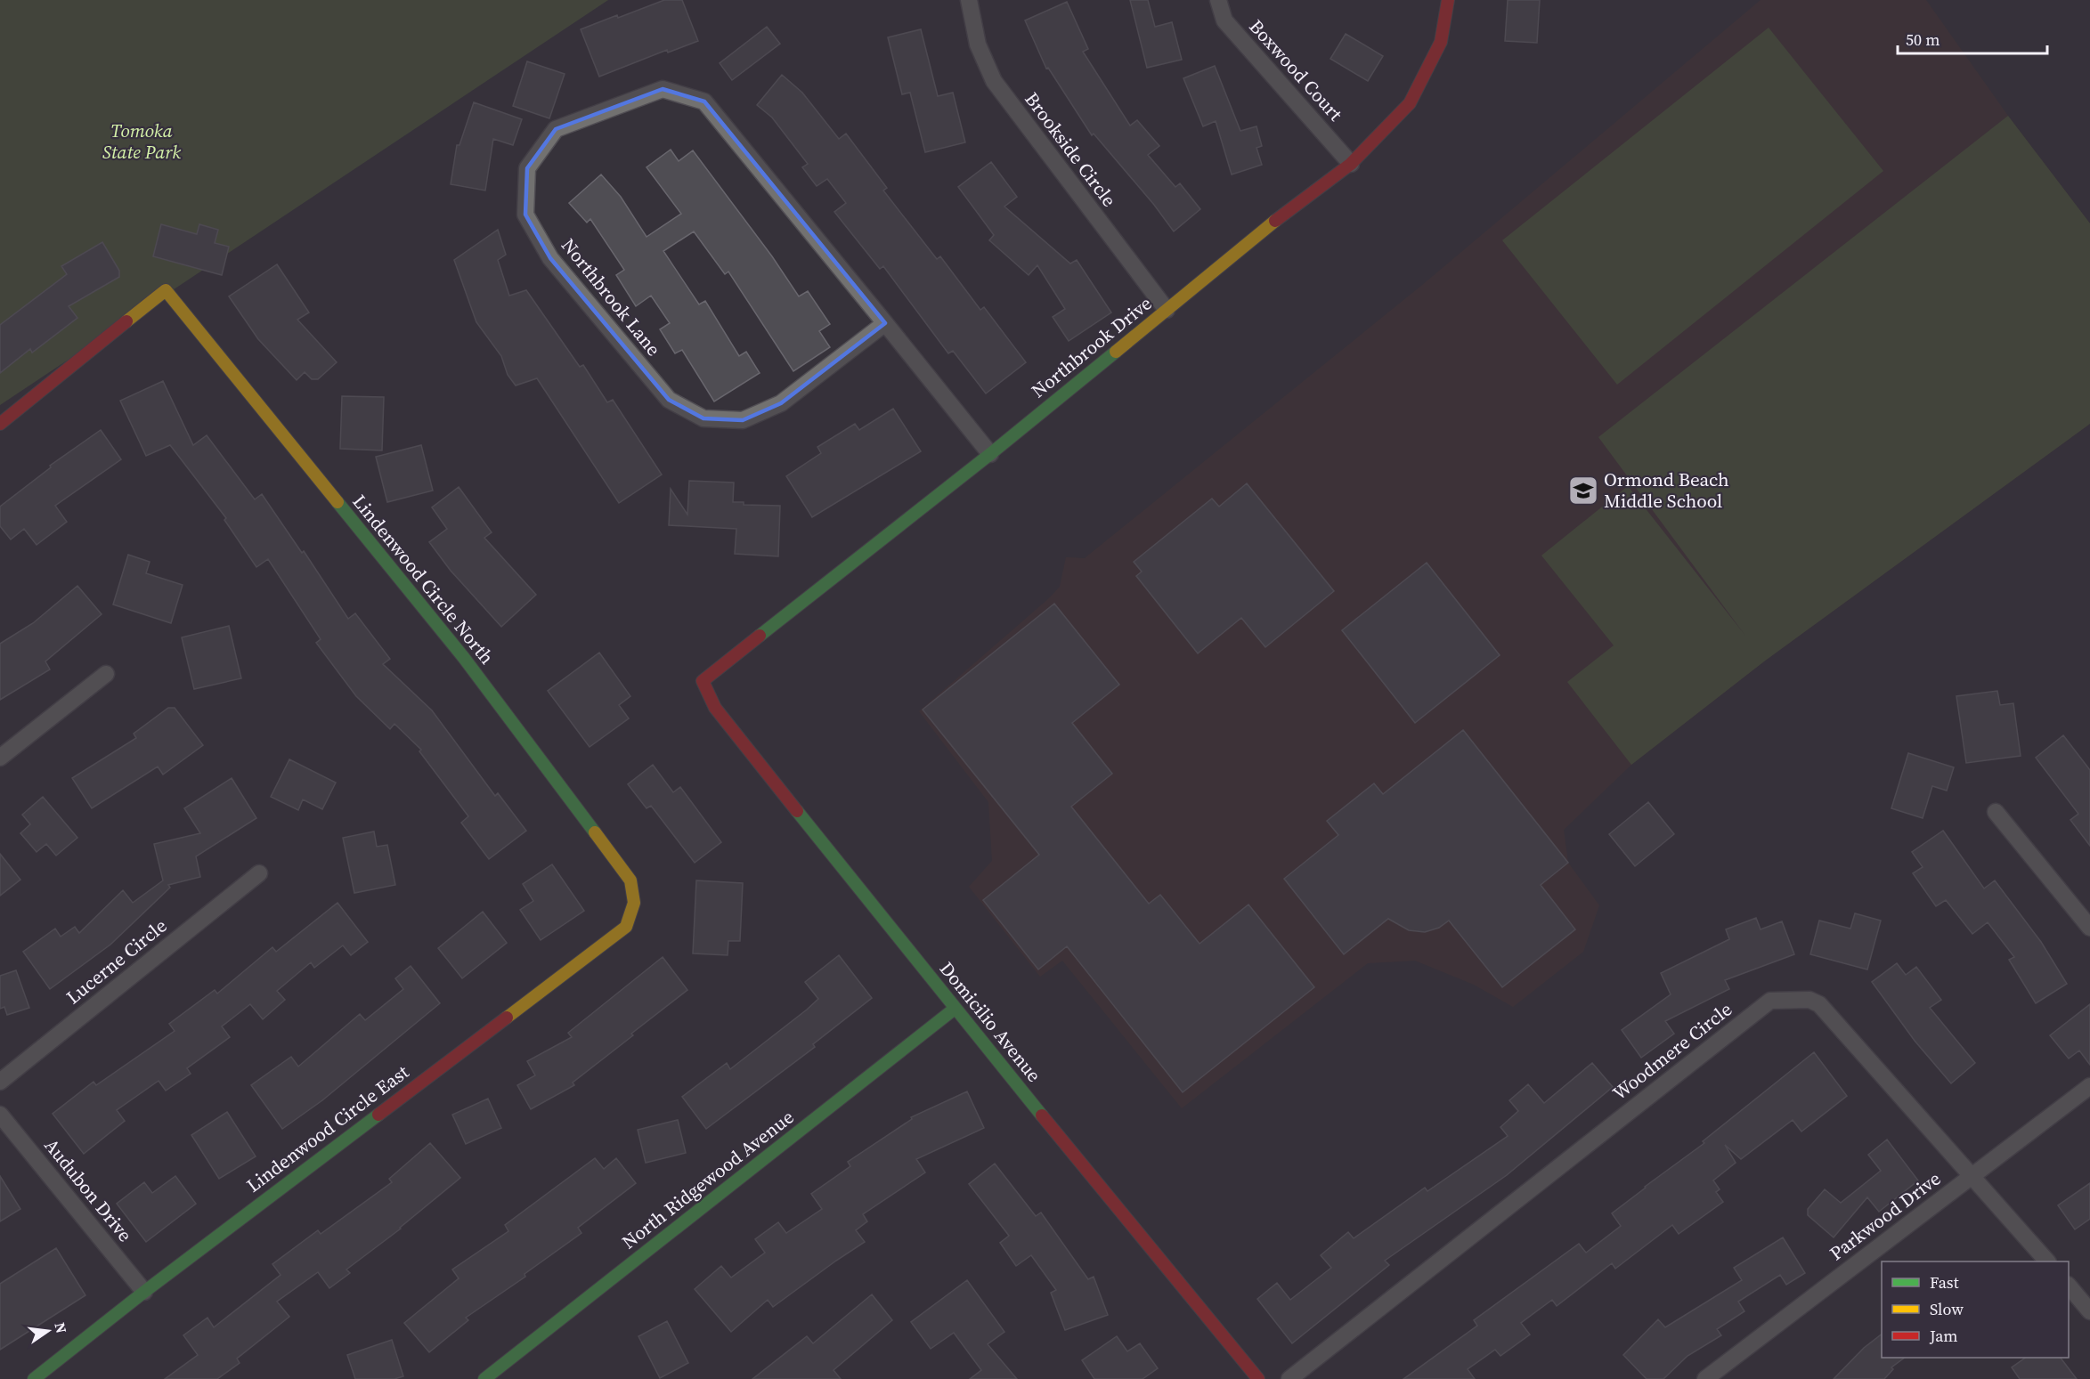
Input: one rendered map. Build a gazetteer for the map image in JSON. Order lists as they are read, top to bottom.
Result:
{
  "streets": {
    "street": [
      "Boxwood Court",
      "Brookside Circle",
      "Northbrook Lane",
      "Northbrook Drive",
      "Lindenwood Circle North",
      "Lucerne Circle",
      "Domicilio Avenue",
      "Woodmere Circle",
      "Lindenwood Circle East",
      "North Ridgewood Avenue",
      "Audubon Drive",
      "Parkwood Drive"
    ]
  },
  "crossings": [
    ["Boxwood Court", "Northbrook Drive"],
    ["Brookside Circle", "Northbrook Drive"],
    ["Northbrook Lane", "Northbrook Drive"],
    ["Northbrook Drive", "Domicilio Avenue"],
    ["Lindenwood Circle North", "Lindenwood Circle East"],
    ["Domicilio Avenue", "North Ridgewood Avenue"],
    ["Woodmere Circle", "Parkwood Drive"],
    ["Lindenwood Circle East", "Audubon Drive"]
  ],
  "parks": ["Tomoka State Park"],
  "places": {
    "school or university": ["Ormond Beach Middle School"]
  },
  "legend": ["Fast", "Slow", "Jam"],
  "scale_bar": "50 m",
  "north": "right"
}
